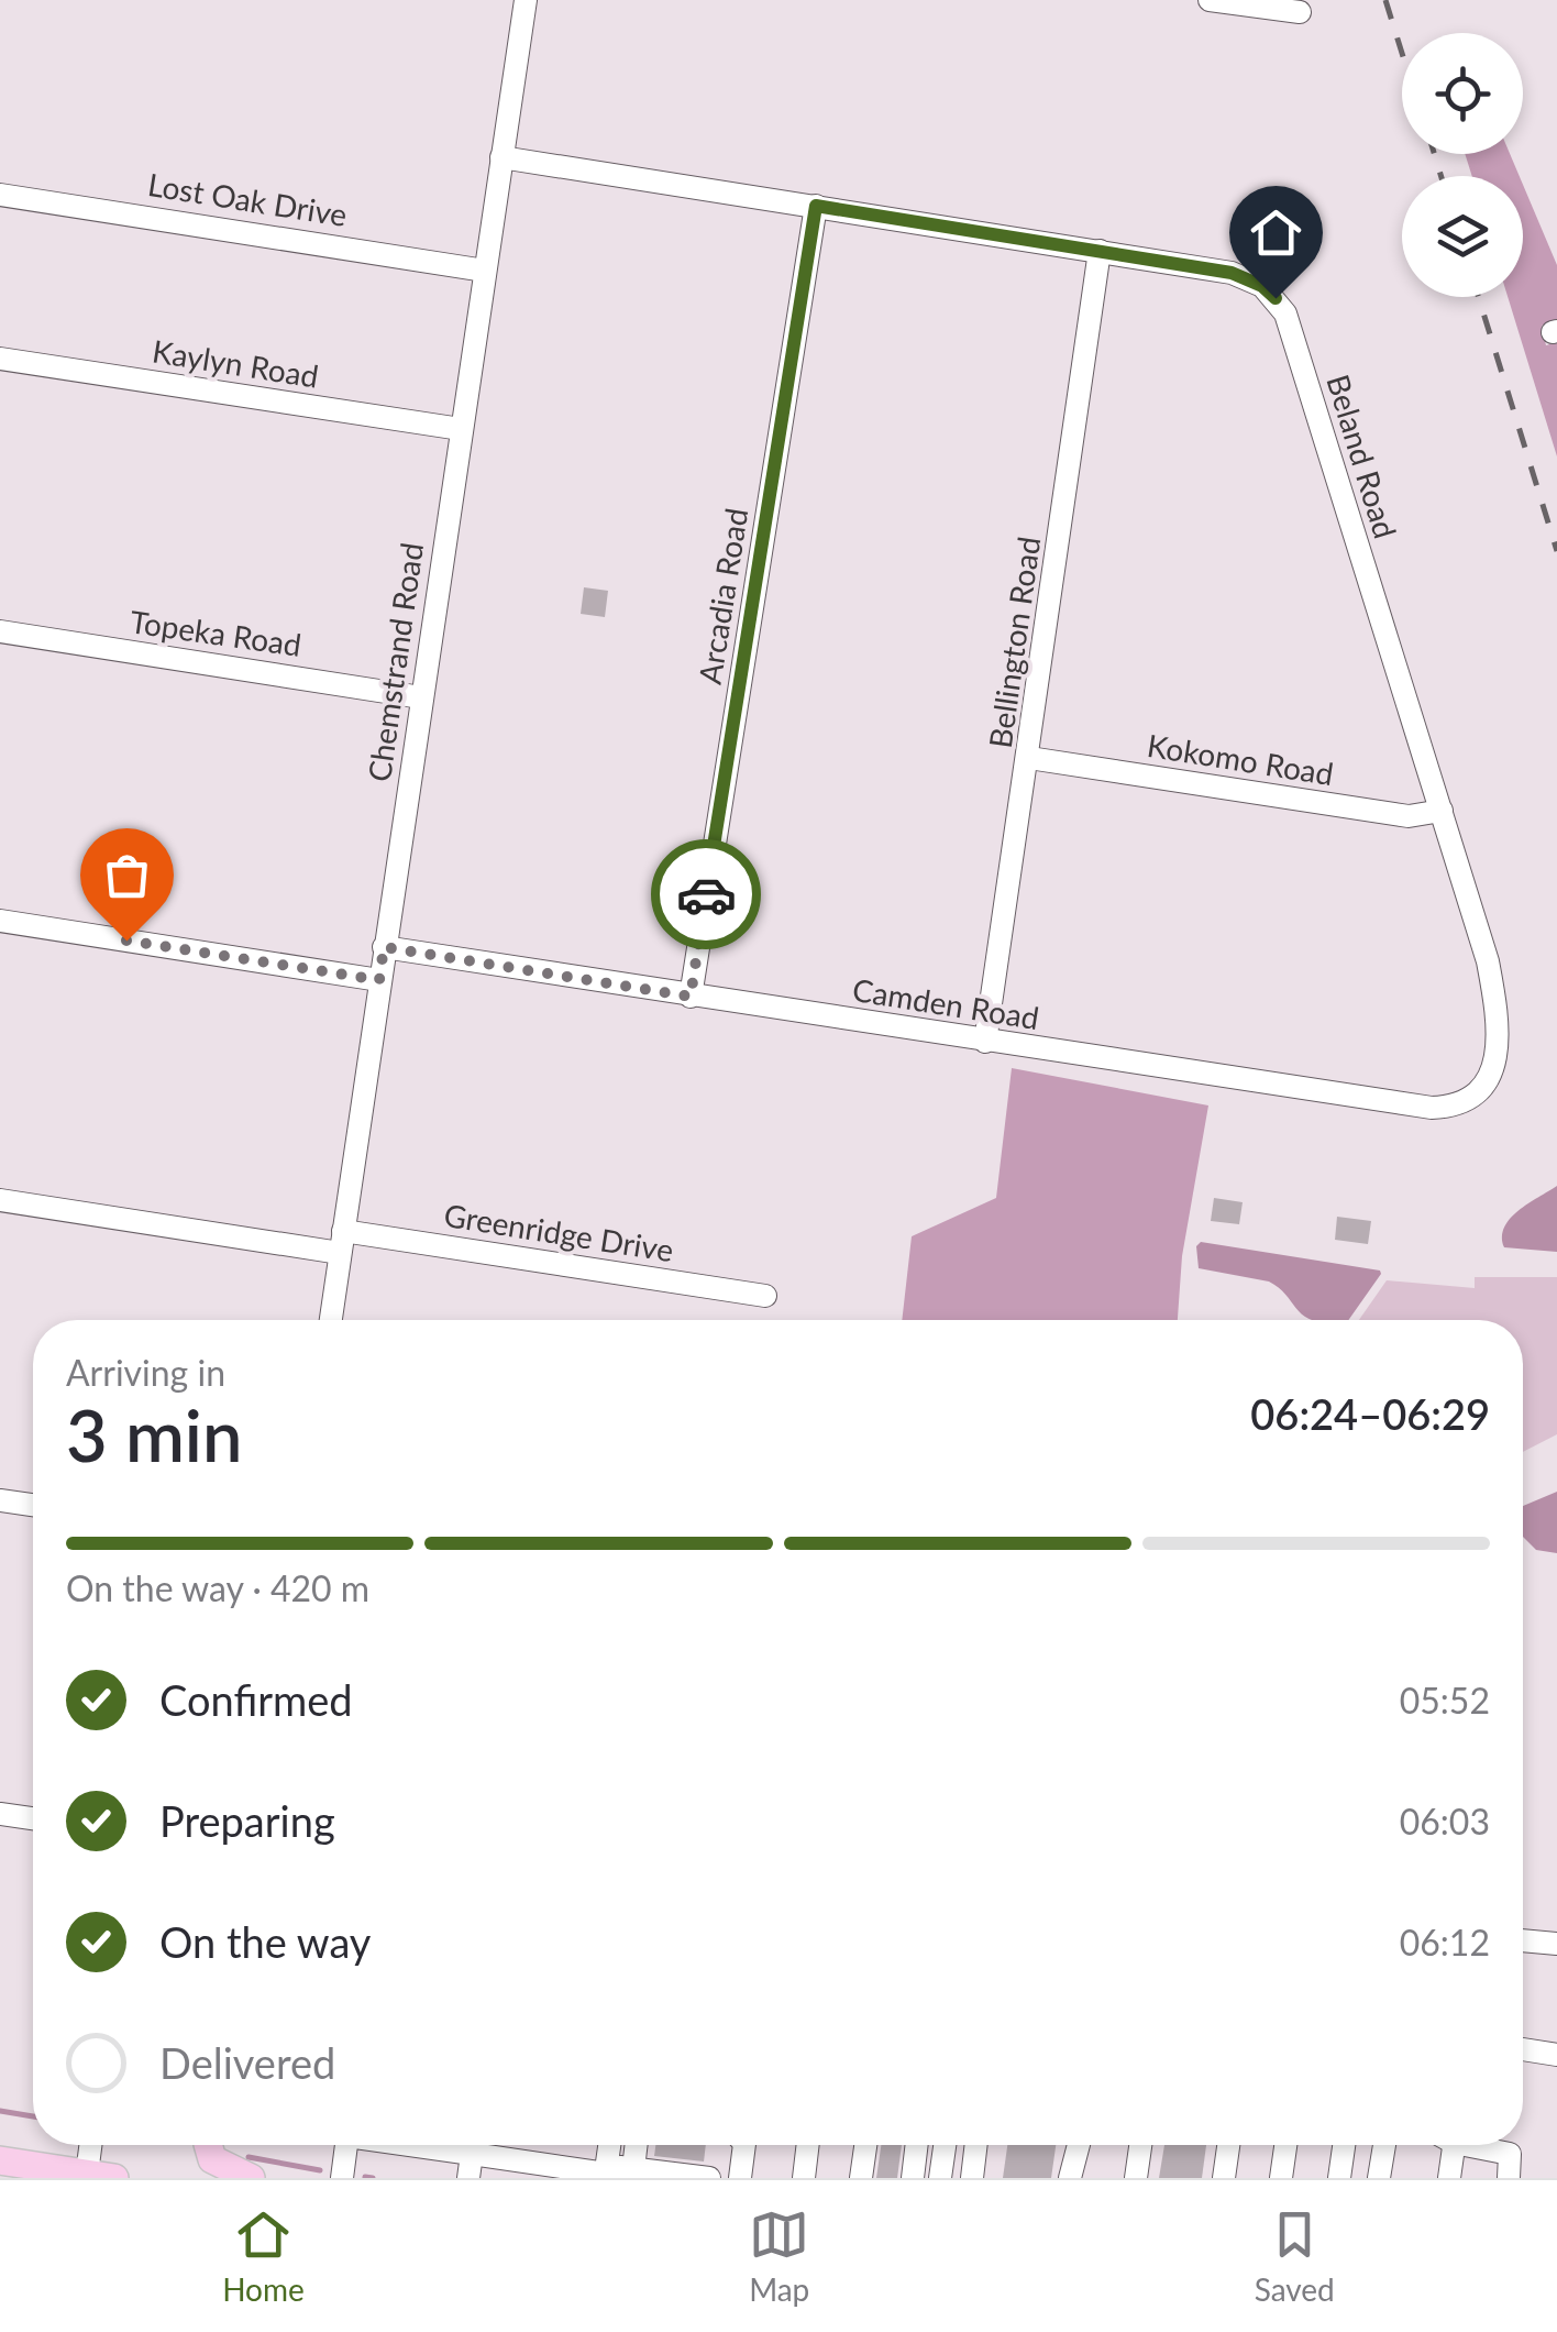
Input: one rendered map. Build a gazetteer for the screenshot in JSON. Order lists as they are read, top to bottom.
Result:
{
  "streets": {
    "street": [
      "Lost Oak Drive",
      "Kaylyn Road",
      "Beland Road",
      "Arcadia Road",
      "Topeka Road",
      "Bellington Road",
      "Chemstrand Road",
      "Kokomo Road",
      "Camden Road",
      "Greenridge Drive"
    ]
  },
  "crossings": [
    ["Lost Oak Drive", "Chemstrand Road"],
    ["Kaylyn Road", "Chemstrand Road"],
    ["Beland Road", "Arcadia Road"],
    ["Beland Road", "Bellington Road"],
    ["Beland Road", "Chemstrand Road"],
    ["Beland Road", "Kokomo Road"],
    ["Beland Road", "Camden Road"],
    ["Arcadia Road", "Camden Road"],
    ["Topeka Road", "Chemstrand Road"],
    ["Bellington Road", "Kokomo Road"],
    ["Bellington Road", "Camden Road"],
    ["Chemstrand Road", "Camden Road"],
    ["Chemstrand Road", "Greenridge Drive"]
  ],
  "page": {
    "heading": ["3 min", "Arriving in", "06:24–06:29"],
    "bar": "On the way · 420 m",
    "list": [
      ["Confirmed", "05:52"],
      ["Preparing", "06:03"],
      ["On the way", "06:12"],
      "Delivered"
    ],
    "tabs": ["Home", "Map", "Saved"]
  }
}
